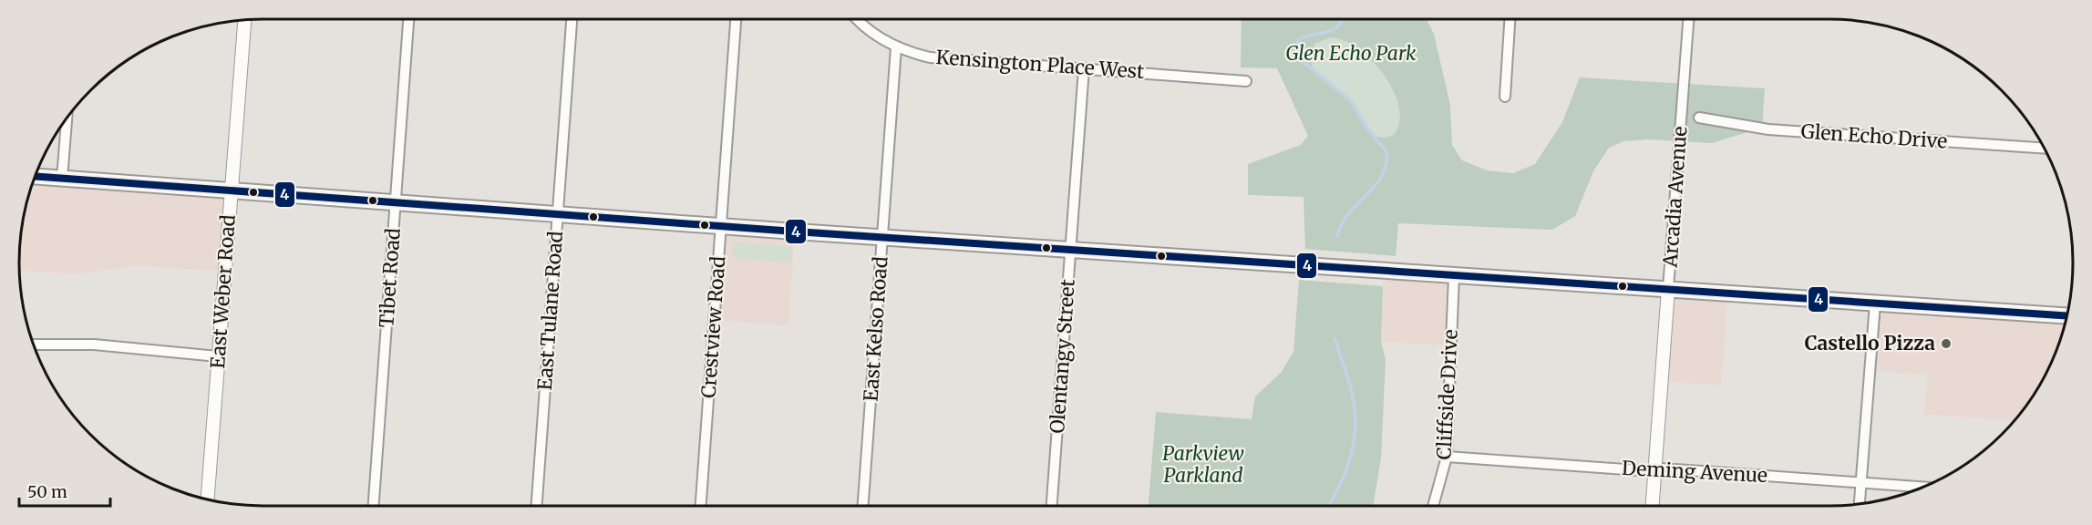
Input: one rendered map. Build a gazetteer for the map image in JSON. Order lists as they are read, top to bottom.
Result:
{
  "streets": {
    "street": [
      "Kensington Place West",
      "Glen Echo Drive",
      "Arcadia Avenue",
      "Tibet Road",
      "East Weber Road",
      "East Tulane Road",
      "Crestview Road",
      "East Kelso Road",
      "Olentangy Street",
      "Cliffside Drive",
      "Deming Avenue"
    ]
  },
  "crossings": [
    ["Kensington Place West", "East Kelso Road"],
    ["Kensington Place West", "Olentangy Street"],
    ["Arcadia Avenue", "Deming Avenue"],
    ["Cliffside Drive", "Deming Avenue"]
  ],
  "parks": ["Glen Echo Park", "Parkview Parkland"],
  "places": ["Castello Pizza"],
  "lines": ["transit line 4"],
  "scale_bar": "50 m"
}
